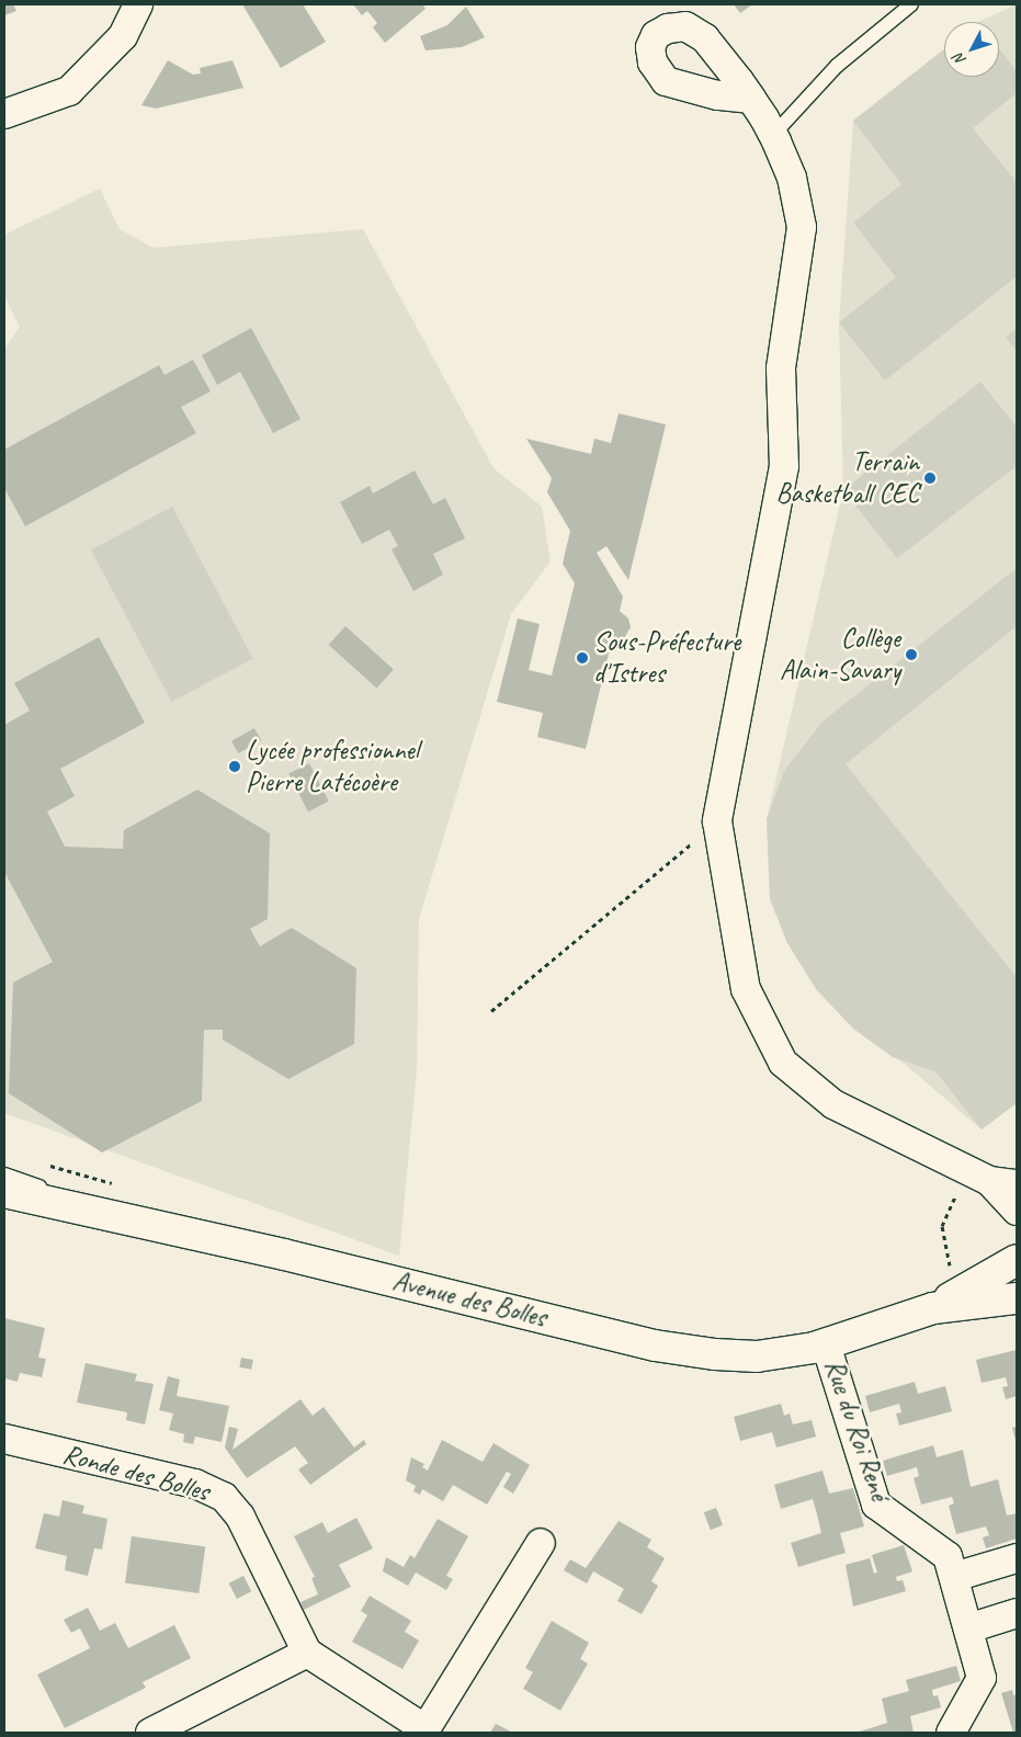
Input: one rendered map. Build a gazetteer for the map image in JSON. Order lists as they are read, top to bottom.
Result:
{
  "streets": {
    "main road": ["Avenue des Bolles"],
    "street": ["Rue du Roi René", "Ronde des Bolles"]
  },
  "crossings": [
    ["Avenue des Bolles", "Rue du Roi René"]
  ],
  "places": [
    "Terrain Basketball CEC",
    "Collège Alain-Savary",
    "Sous-Préfecture d'Istres",
    "Lycée professionnel Pierre Latécoère"
  ],
  "north": "bottom left"
}
